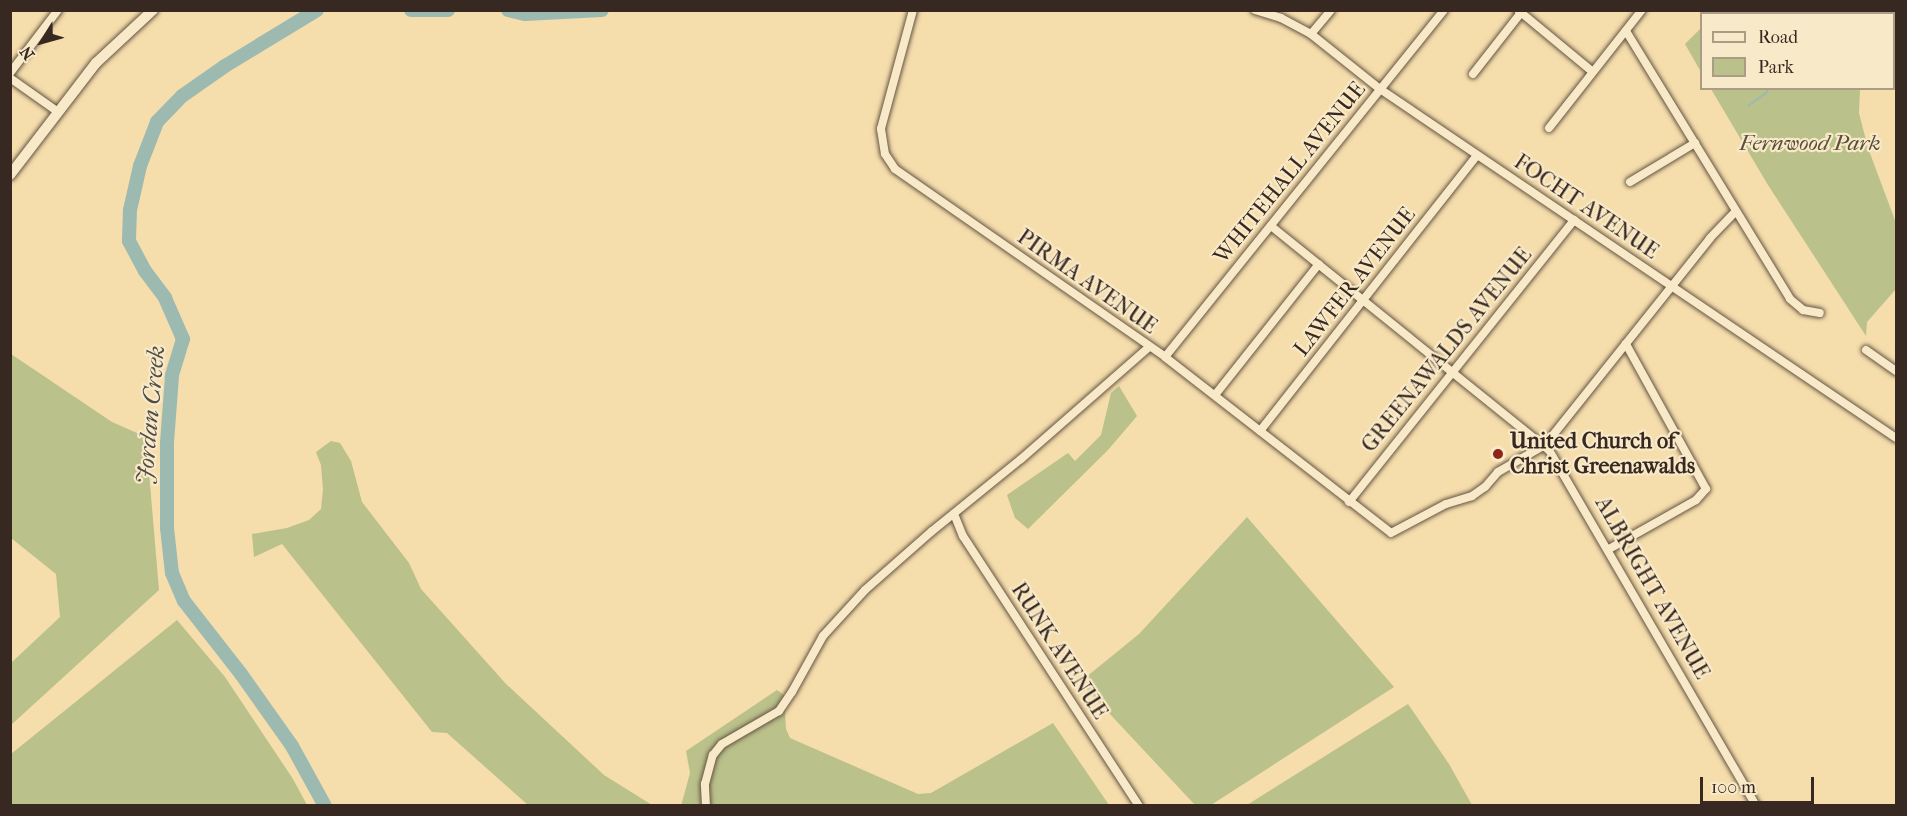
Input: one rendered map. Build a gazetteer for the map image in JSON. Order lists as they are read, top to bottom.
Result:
{
  "streets": {
    "street": [
      "WHITEHALL AVENUE",
      "FOCHT AVENUE",
      "PIRMA AVENUE",
      "LAWFER AVENUE",
      "GREENAWALDS AVENUE",
      "ALBRIGHT AVENUE",
      "RUNK AVENUE"
    ]
  },
  "crossings": [
    ["WHITEHALL AVENUE", "FOCHT AVENUE"],
    ["WHITEHALL AVENUE", "PIRMA AVENUE"],
    ["WHITEHALL AVENUE", "ALBRIGHT AVENUE"],
    ["FOCHT AVENUE", "LAWFER AVENUE"],
    ["FOCHT AVENUE", "GREENAWALDS AVENUE"],
    ["PIRMA AVENUE", "LAWFER AVENUE"],
    ["PIRMA AVENUE", "GREENAWALDS AVENUE"],
    ["PIRMA AVENUE", "ALBRIGHT AVENUE"],
    ["LAWFER AVENUE", "ALBRIGHT AVENUE"],
    ["GREENAWALDS AVENUE", "ALBRIGHT AVENUE"]
  ],
  "water": ["Jordan Creek"],
  "parks": ["Fernwood Park"],
  "places": ["United Church of Christ Greenawalds"],
  "legend": ["Road", "Park"],
  "scale_bar": "100 m",
  "north": "bottom left"
}
